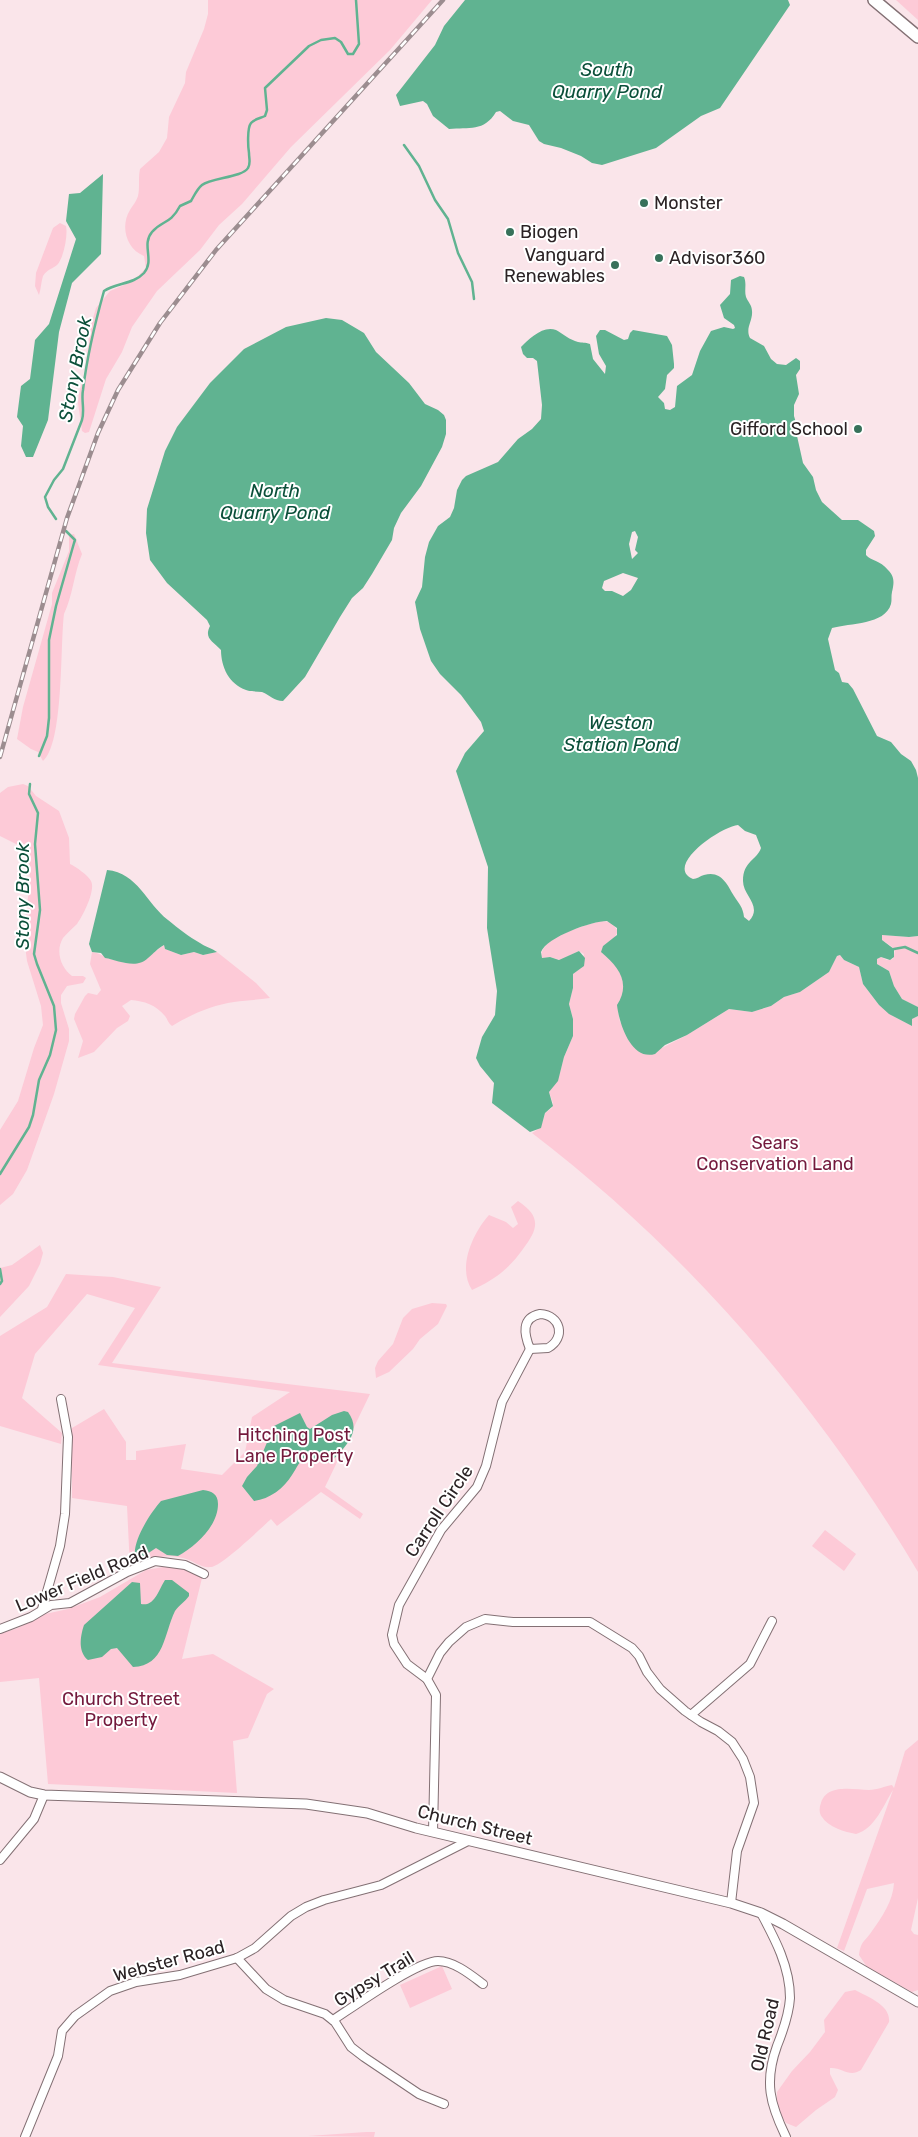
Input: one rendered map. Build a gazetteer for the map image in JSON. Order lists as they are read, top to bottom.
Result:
{
  "streets": {
    "street": [
      "Carroll Circle",
      "Lower Field Road",
      "Church Street",
      "Webster Road",
      "Gypsy Trail",
      "Old Road"
    ]
  },
  "crossings": [
    ["Church Street", "Webster Road"],
    ["Church Street", "Old Road"],
    ["Webster Road", "Gypsy Trail"]
  ],
  "water": [
    "South Quarry Pond",
    "Stony Brook",
    "North Quarry Pond",
    "Weston Station Pond"
  ],
  "parks": ["Sears Conservation Land", "Hitching Post Lane Property", "Church Street Property"],
  "places": [
    "Monster",
    "Biogen",
    "Advisor360",
    "Vanguard Renewables",
    "Gifford School"
  ]
}
